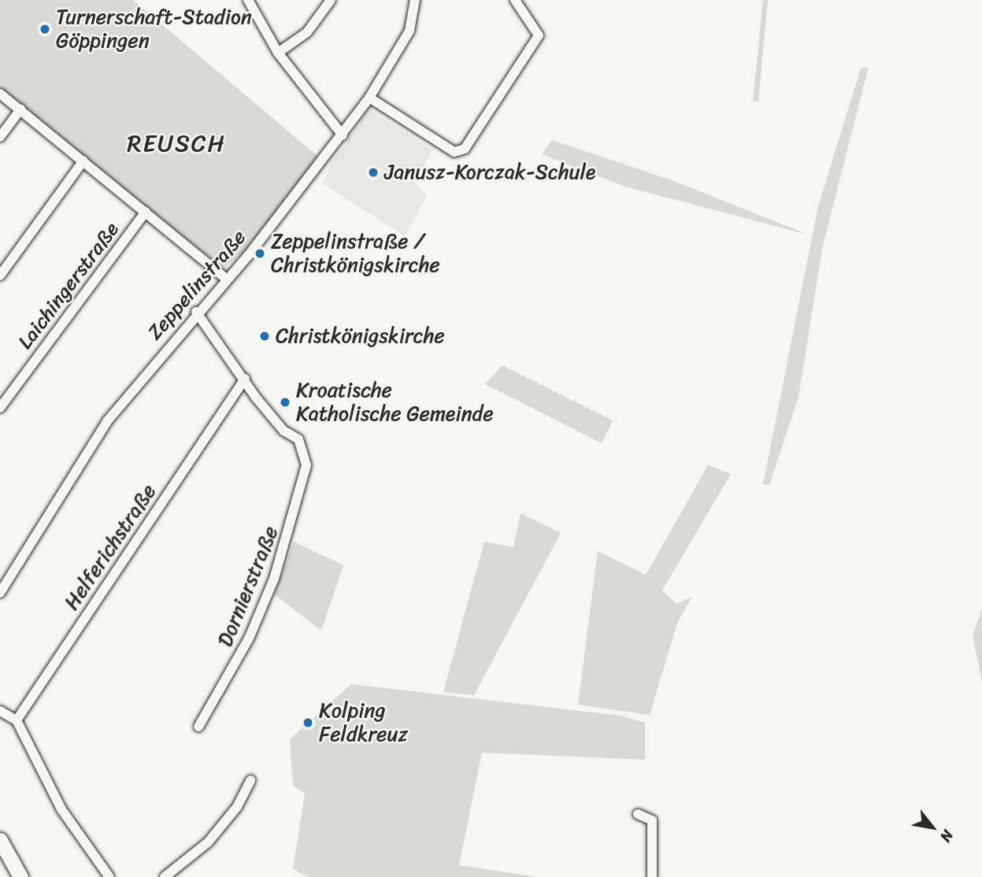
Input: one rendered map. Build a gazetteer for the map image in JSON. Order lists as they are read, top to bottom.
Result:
{
  "streets": {
    "street": [
      "Zeppelinstraße",
      "Laichingerstraße",
      "Helferichstraße",
      "Dornierstraße"
    ]
  },
  "crossings": [
    ["Helferichstraße", "Dornierstraße"]
  ],
  "districts": ["REUSCH"],
  "places": [
    "Turnerschaft-Stadion Göppingen",
    "Janusz-Korczak-Schule",
    "Zeppelinstraße / Christkönigskirche",
    "Christkönigskirche",
    "Kroatische Katholische Gemeinde",
    "Kolping Feldkreuz"
  ],
  "north": "bottom right"
}
